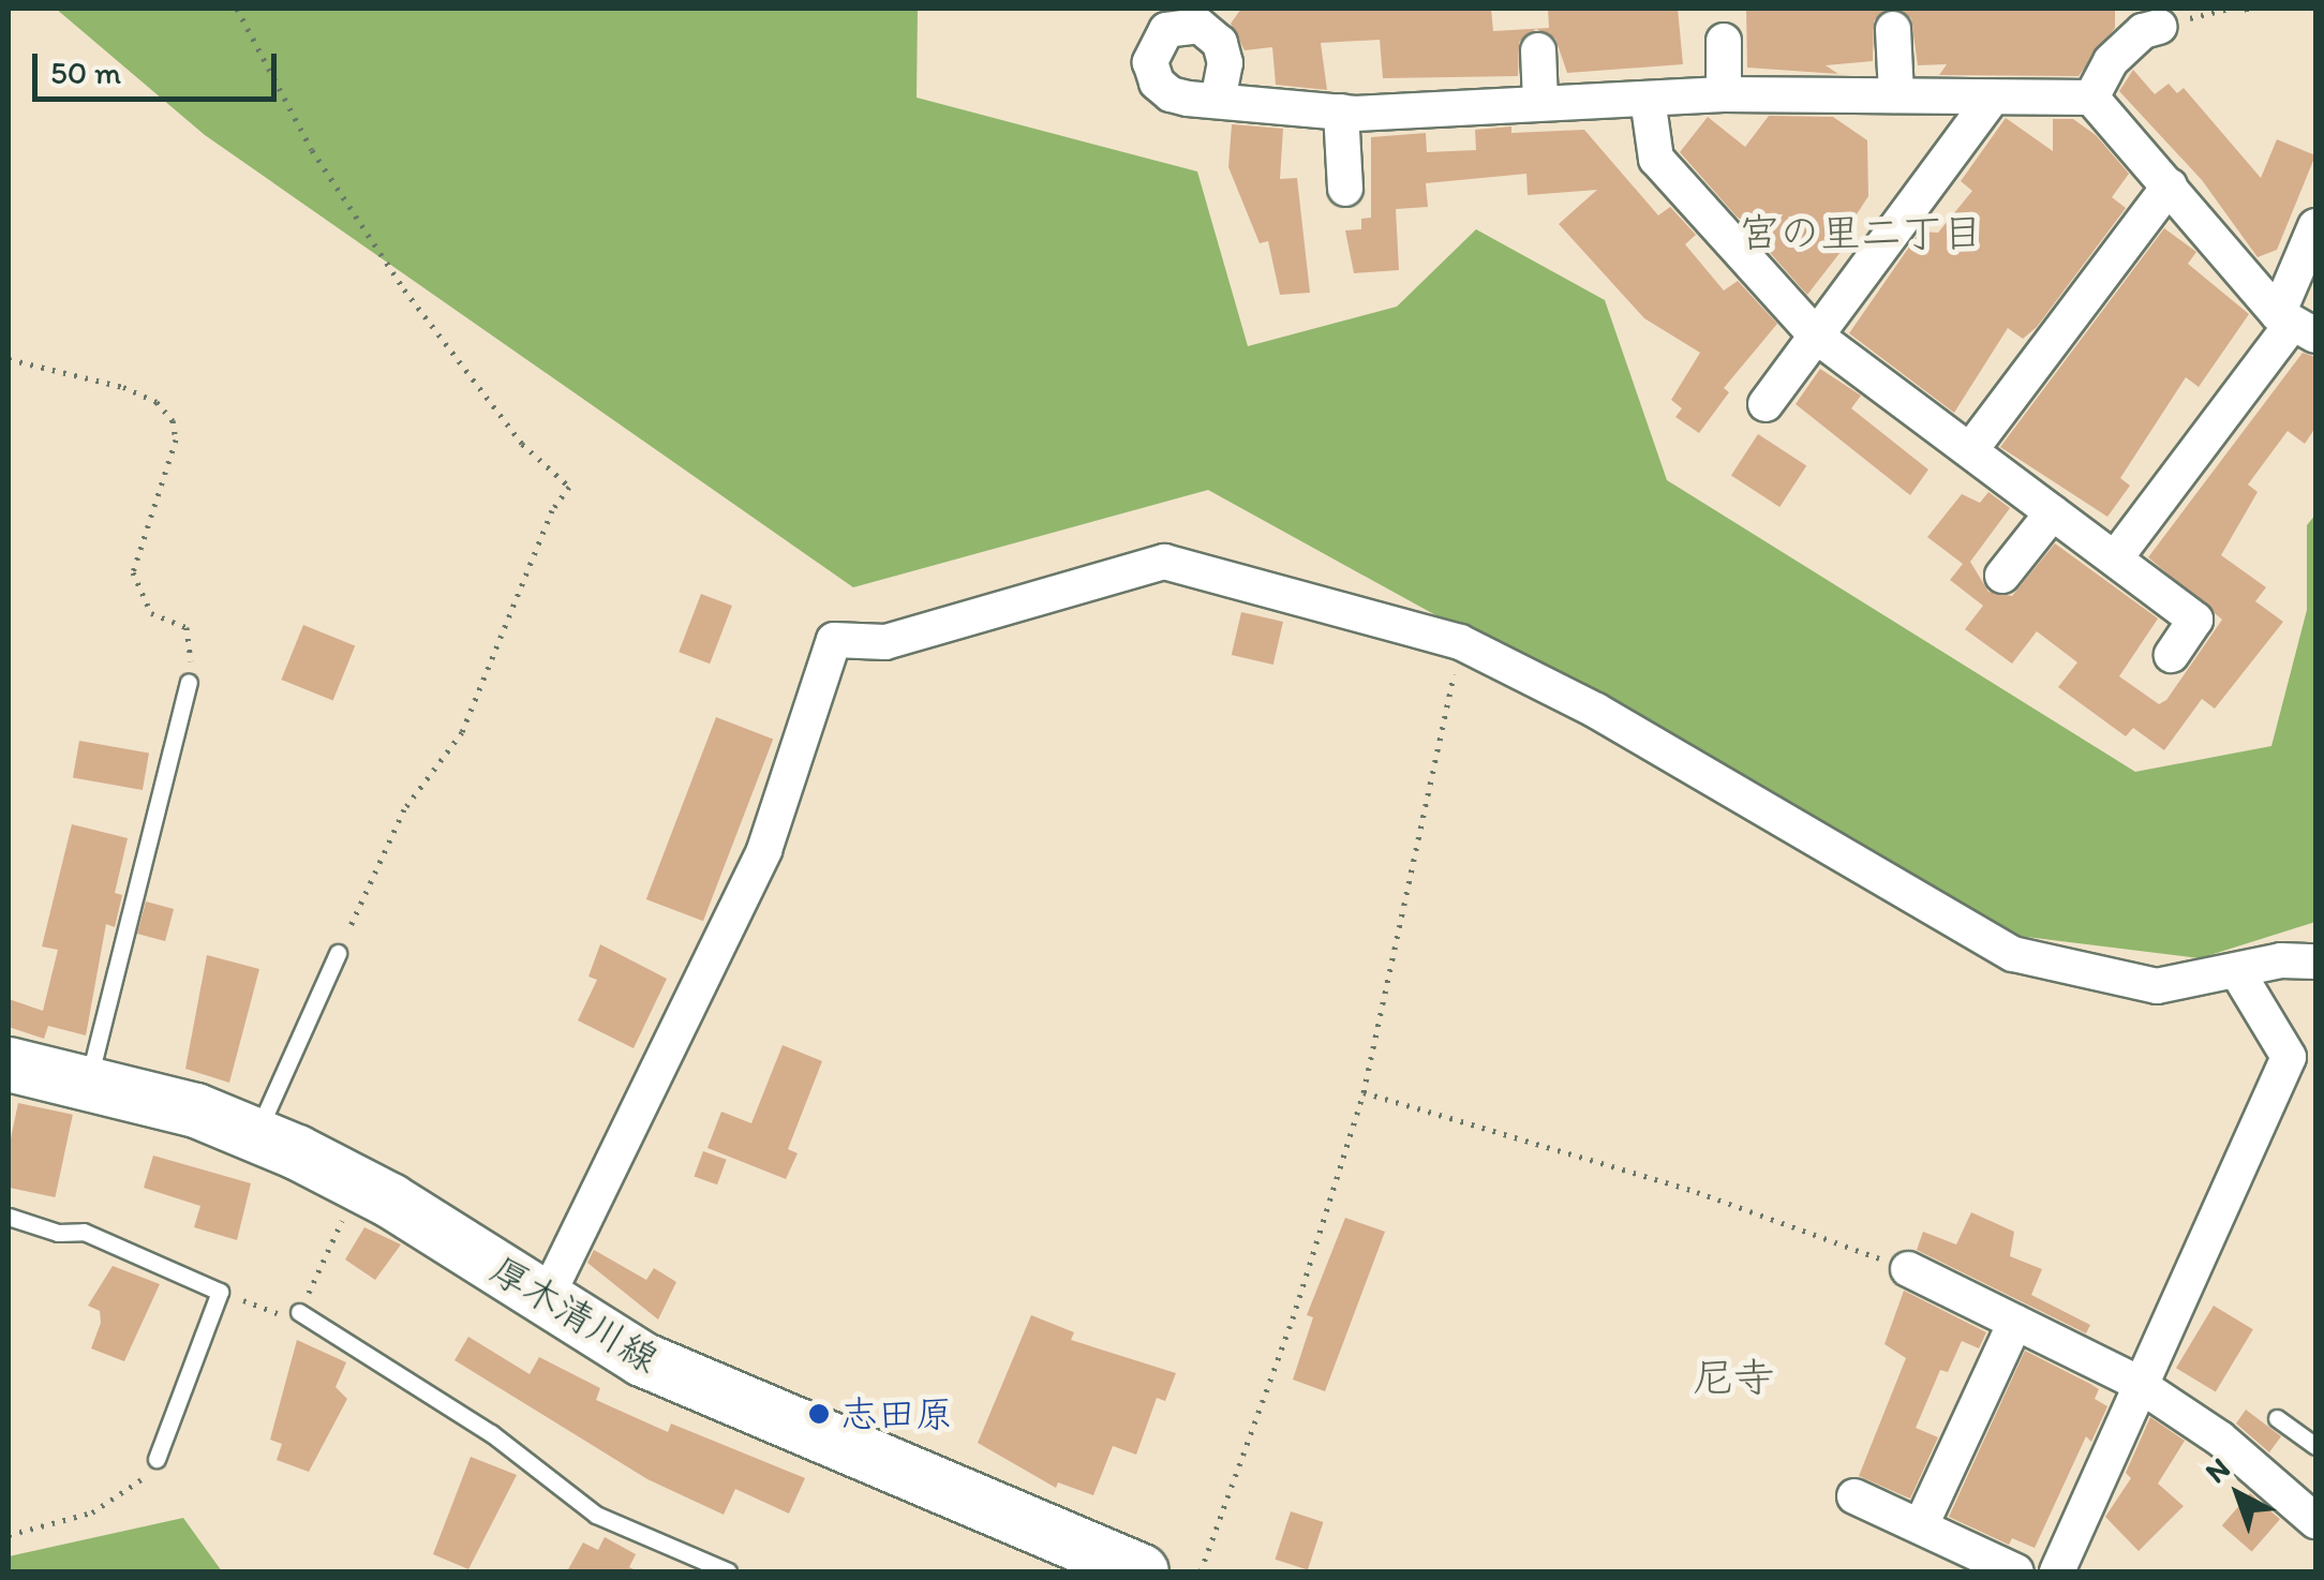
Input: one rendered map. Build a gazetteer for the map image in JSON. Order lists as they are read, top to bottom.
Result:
{
  "streets": {
    "main road": ["厚木清川線"]
  },
  "districts": ["宮の里二丁目", "尼寺"],
  "places": ["志田原"],
  "scale_bar": "50 m",
  "north": "top left"
}
